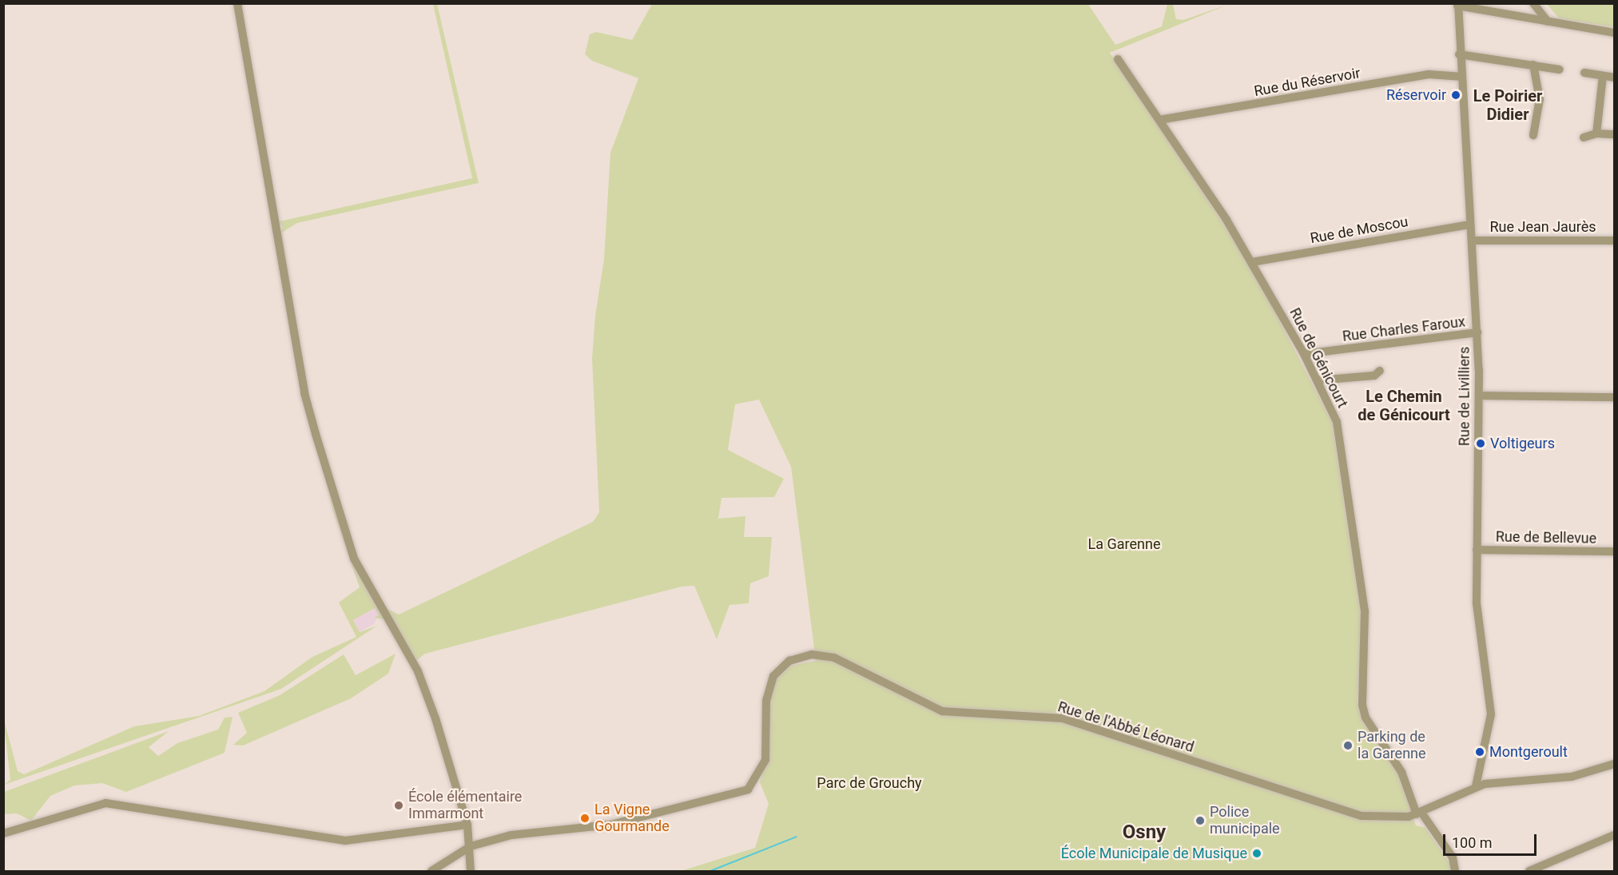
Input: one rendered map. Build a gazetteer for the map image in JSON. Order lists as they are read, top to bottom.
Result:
{
  "streets": {
    "street": [
      "Rue du Réservoir",
      "Rue Jean Jaurès",
      "Rue de Moscou",
      "Rue Charles Faroux",
      "Rue de Génicourt",
      "Rue de Livilliers",
      "Rue de Bellevue",
      "Rue de l'Abbé Léonard"
    ]
  },
  "crossings": [
    ["Rue du Réservoir", "Rue de Génicourt"],
    ["Rue du Réservoir", "Rue de Livilliers"],
    ["Rue Jean Jaurès", "Rue de Livilliers"],
    ["Rue de Moscou", "Rue de Génicourt"],
    ["Rue de Moscou", "Rue de Livilliers"],
    ["Rue Charles Faroux", "Rue de Génicourt"],
    ["Rue Charles Faroux", "Rue de Livilliers"],
    ["Rue de Génicourt", "Rue de l'Abbé Léonard"],
    ["Rue de Livilliers", "Rue de Bellevue"]
  ],
  "districts": ["Le Poirier Didier", "Le Chemin de Génicourt", "Osny"],
  "parks": ["La Garenne", "Parc de Grouchy"],
  "places": [
    "Réservoir",
    "Voltigeurs",
    "Parking de la Garenne",
    "Montgeroult",
    "École élémentaire Immarmont",
    "La Vigne Gourmande",
    "Police municipale",
    "École Municipale de Musique"
  ],
  "scale_bar": "100 m"
}
